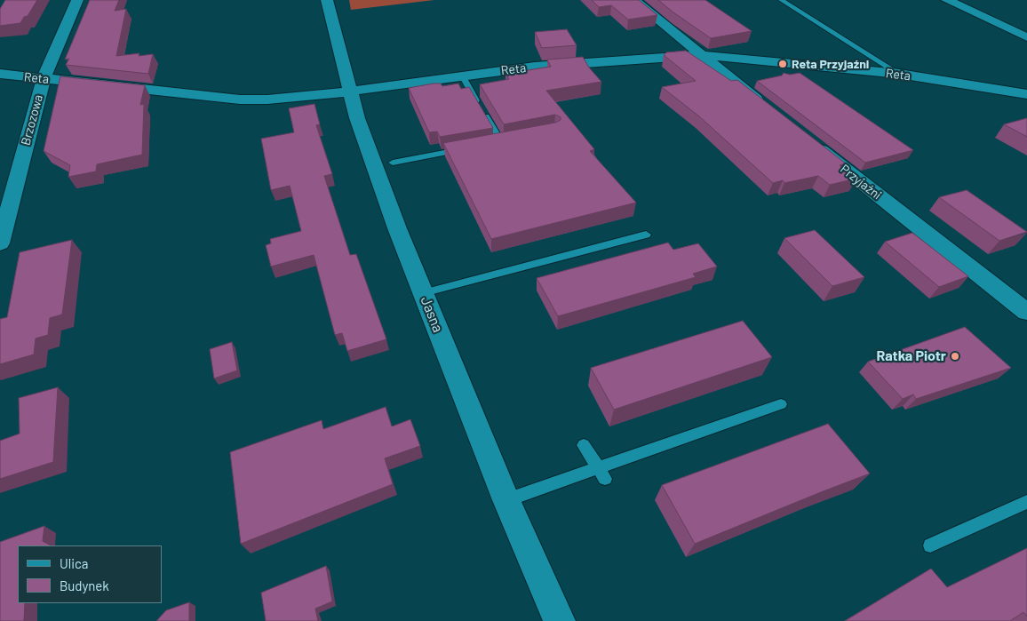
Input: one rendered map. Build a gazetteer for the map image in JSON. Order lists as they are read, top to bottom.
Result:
{
  "streets": {
    "street": [
      "Reta",
      "Brzozowa",
      "Przyjaźni",
      "Jasna"
    ]
  },
  "crossings": [
    ["Reta", "Brzozowa"],
    ["Reta", "Jasna"]
  ],
  "places": ["Reta Przyjaźni", "Ratka Piotr"],
  "legend": ["Ulica", "Budynek"]
}
